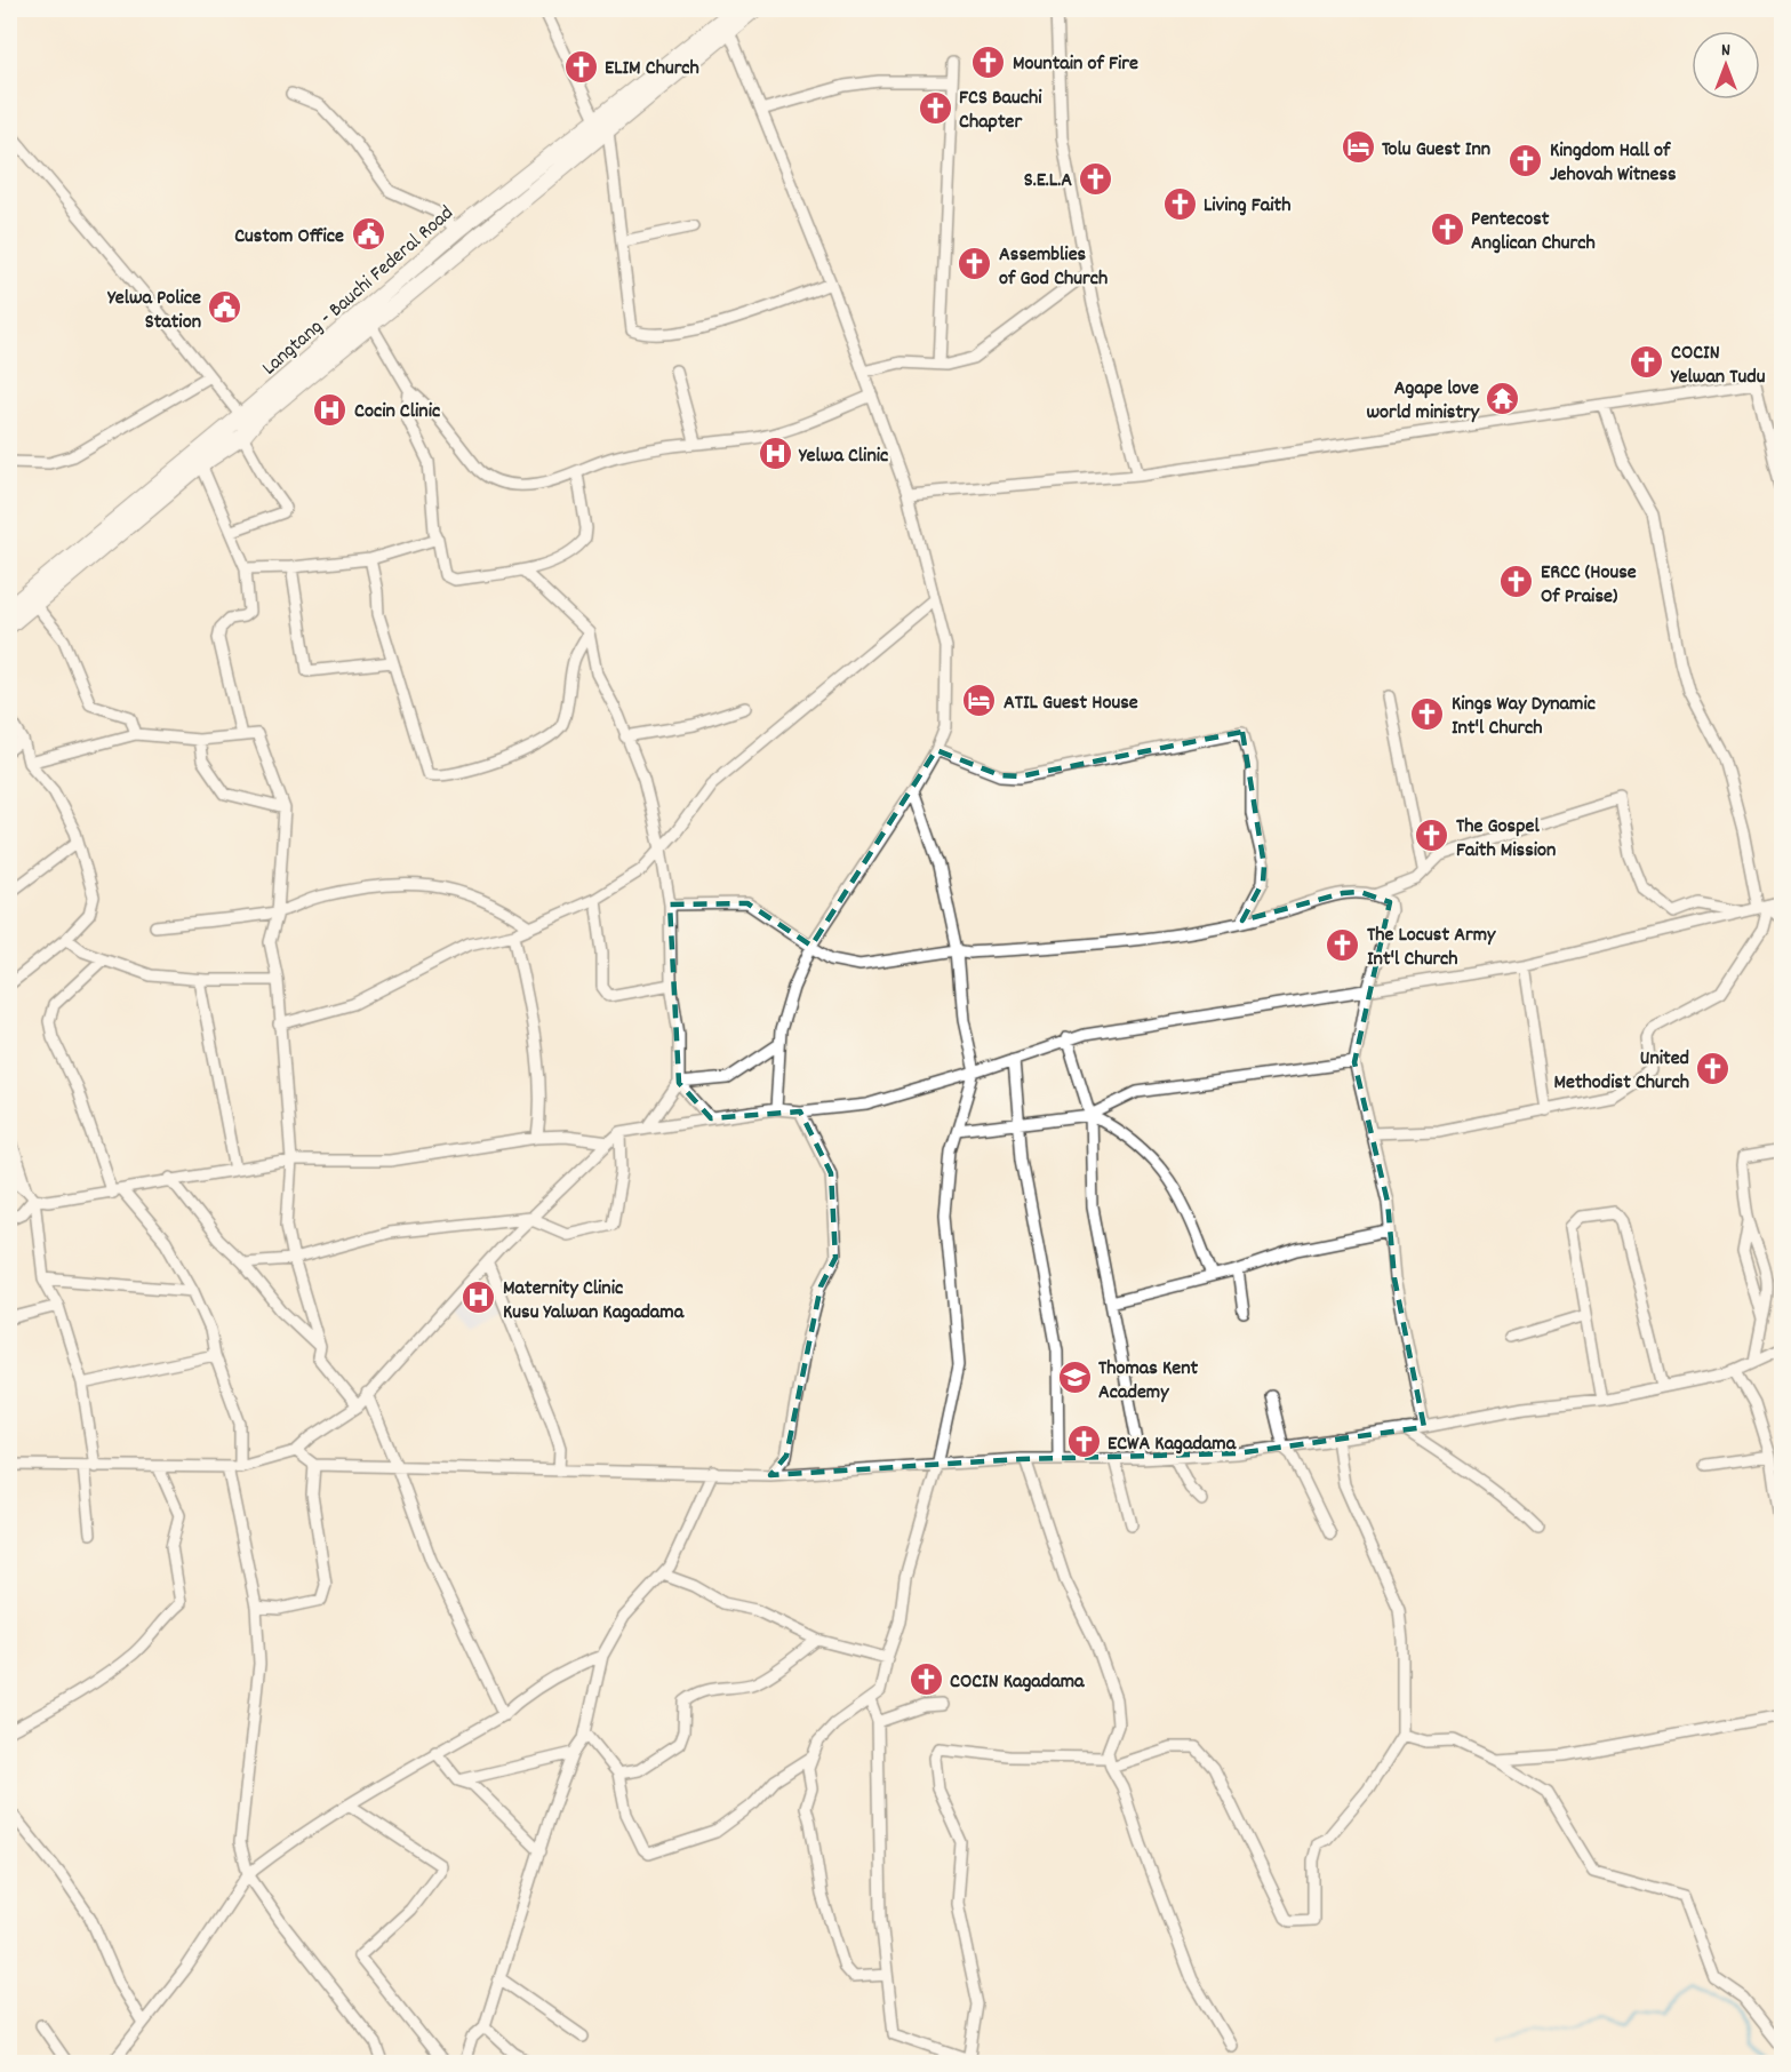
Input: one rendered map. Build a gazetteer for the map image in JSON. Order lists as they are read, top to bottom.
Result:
{
  "streets": {
    "main road": ["Langtang - Bauchi Federal Road"]
  },
  "places": {
    "church": [
      "Mountain of Fire",
      "ELIM Church",
      "FCS Bauchi Chapter",
      "Kingdom Hall of Jehovah Witness",
      "S.E.L.A",
      "Living Faith",
      "Pentecost Anglican Church",
      "Assemblies of God Church",
      "COCIN Yelwan Tudu",
      "ERCC (House Of Praise)",
      "Kings Way Dynamic Int'l Church",
      "The Gospel Faith Mission",
      "The Locust Army Int'l Church",
      "United Methodist Church",
      "ECWA Kagadama",
      "COCIN Kagadama"
    ],
    "hotel": ["Tolu Guest Inn", "ATIL Guest House"],
    "public building": ["Custom Office", "Yelwa Police Station"],
    "temple": ["Agape love world ministry"],
    "hospital": ["Cocin Clinic", "Yelwa Clinic", "Maternity Clinic Kusu Yalwan Kagadama"],
    "school or university": ["Thomas Kent Academy"]
  },
  "north": "top"
}
